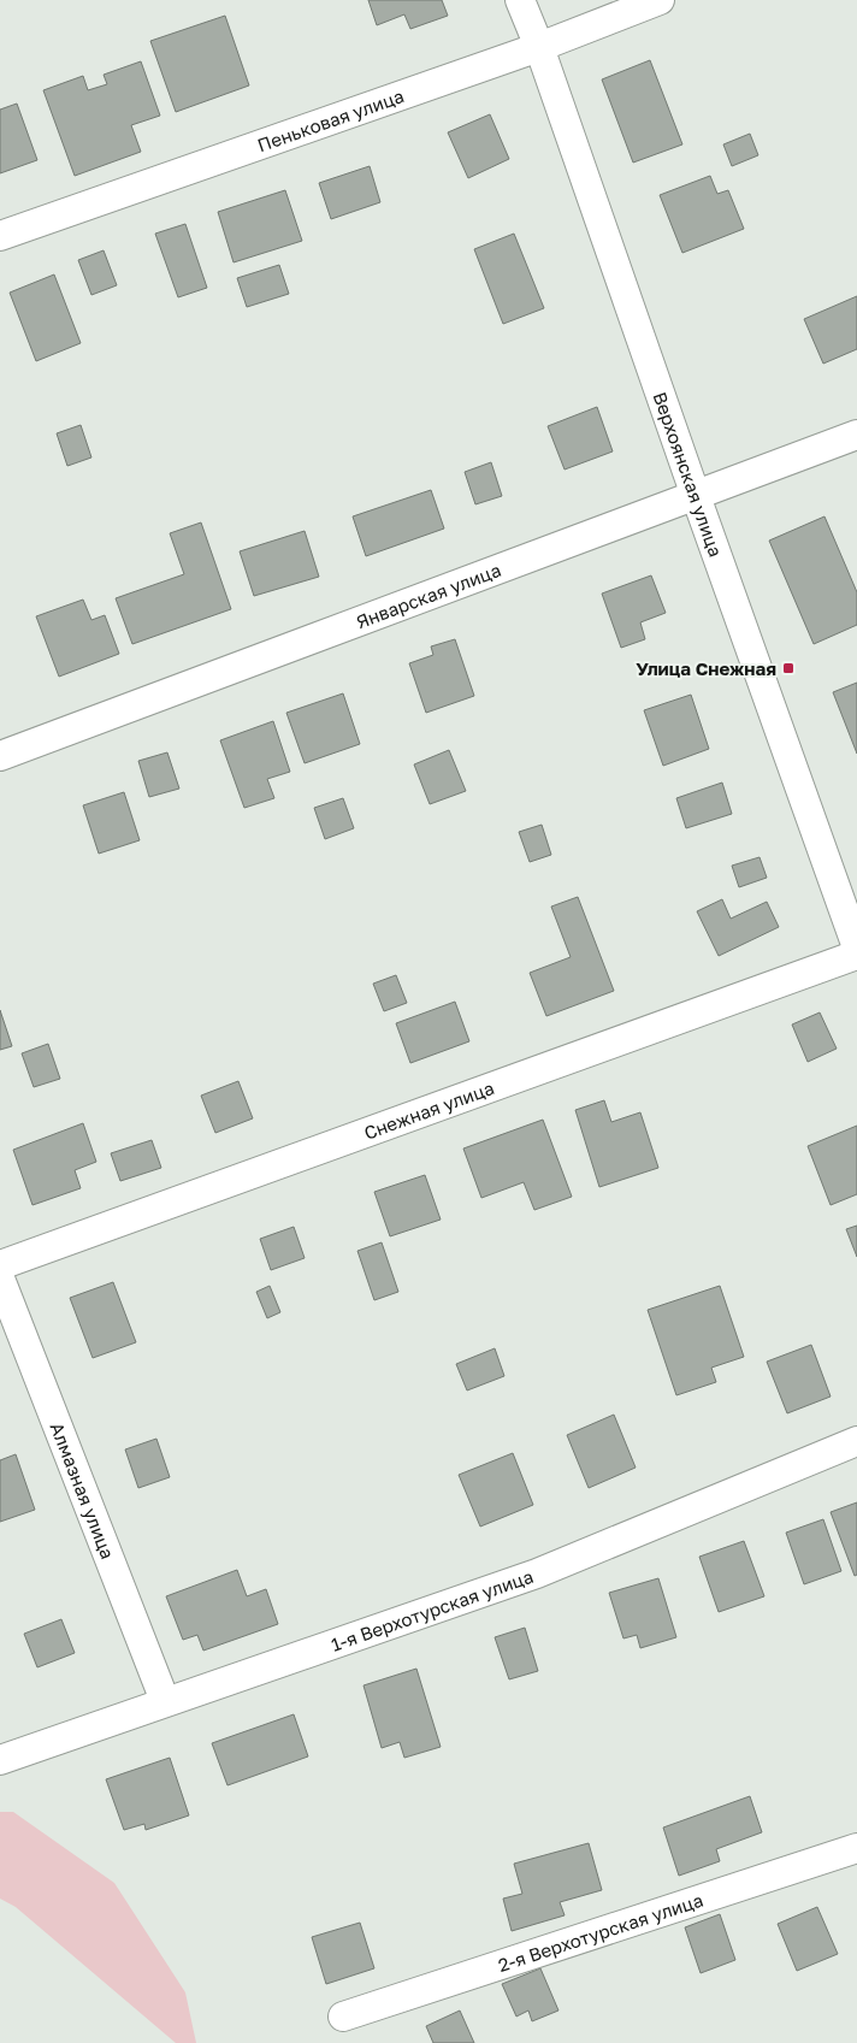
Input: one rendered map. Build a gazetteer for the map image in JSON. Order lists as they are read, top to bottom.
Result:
{
  "streets": {
    "street": [
      "Пеньковая улица",
      "Верхоянская улица",
      "Январская улица",
      "Снежная улица",
      "Алмазная улица",
      "1-я Верхотурская улица",
      "2-я Верхотурская улица"
    ]
  },
  "crossings": [
    ["Пеньковая улица", "Верхоянская улица"],
    ["Верхоянская улица", "Январская улица"],
    ["Алмазная улица", "1-я Верхотурская улица"]
  ],
  "places": {
    "transit": ["Улица Снежная"]
  }
}
